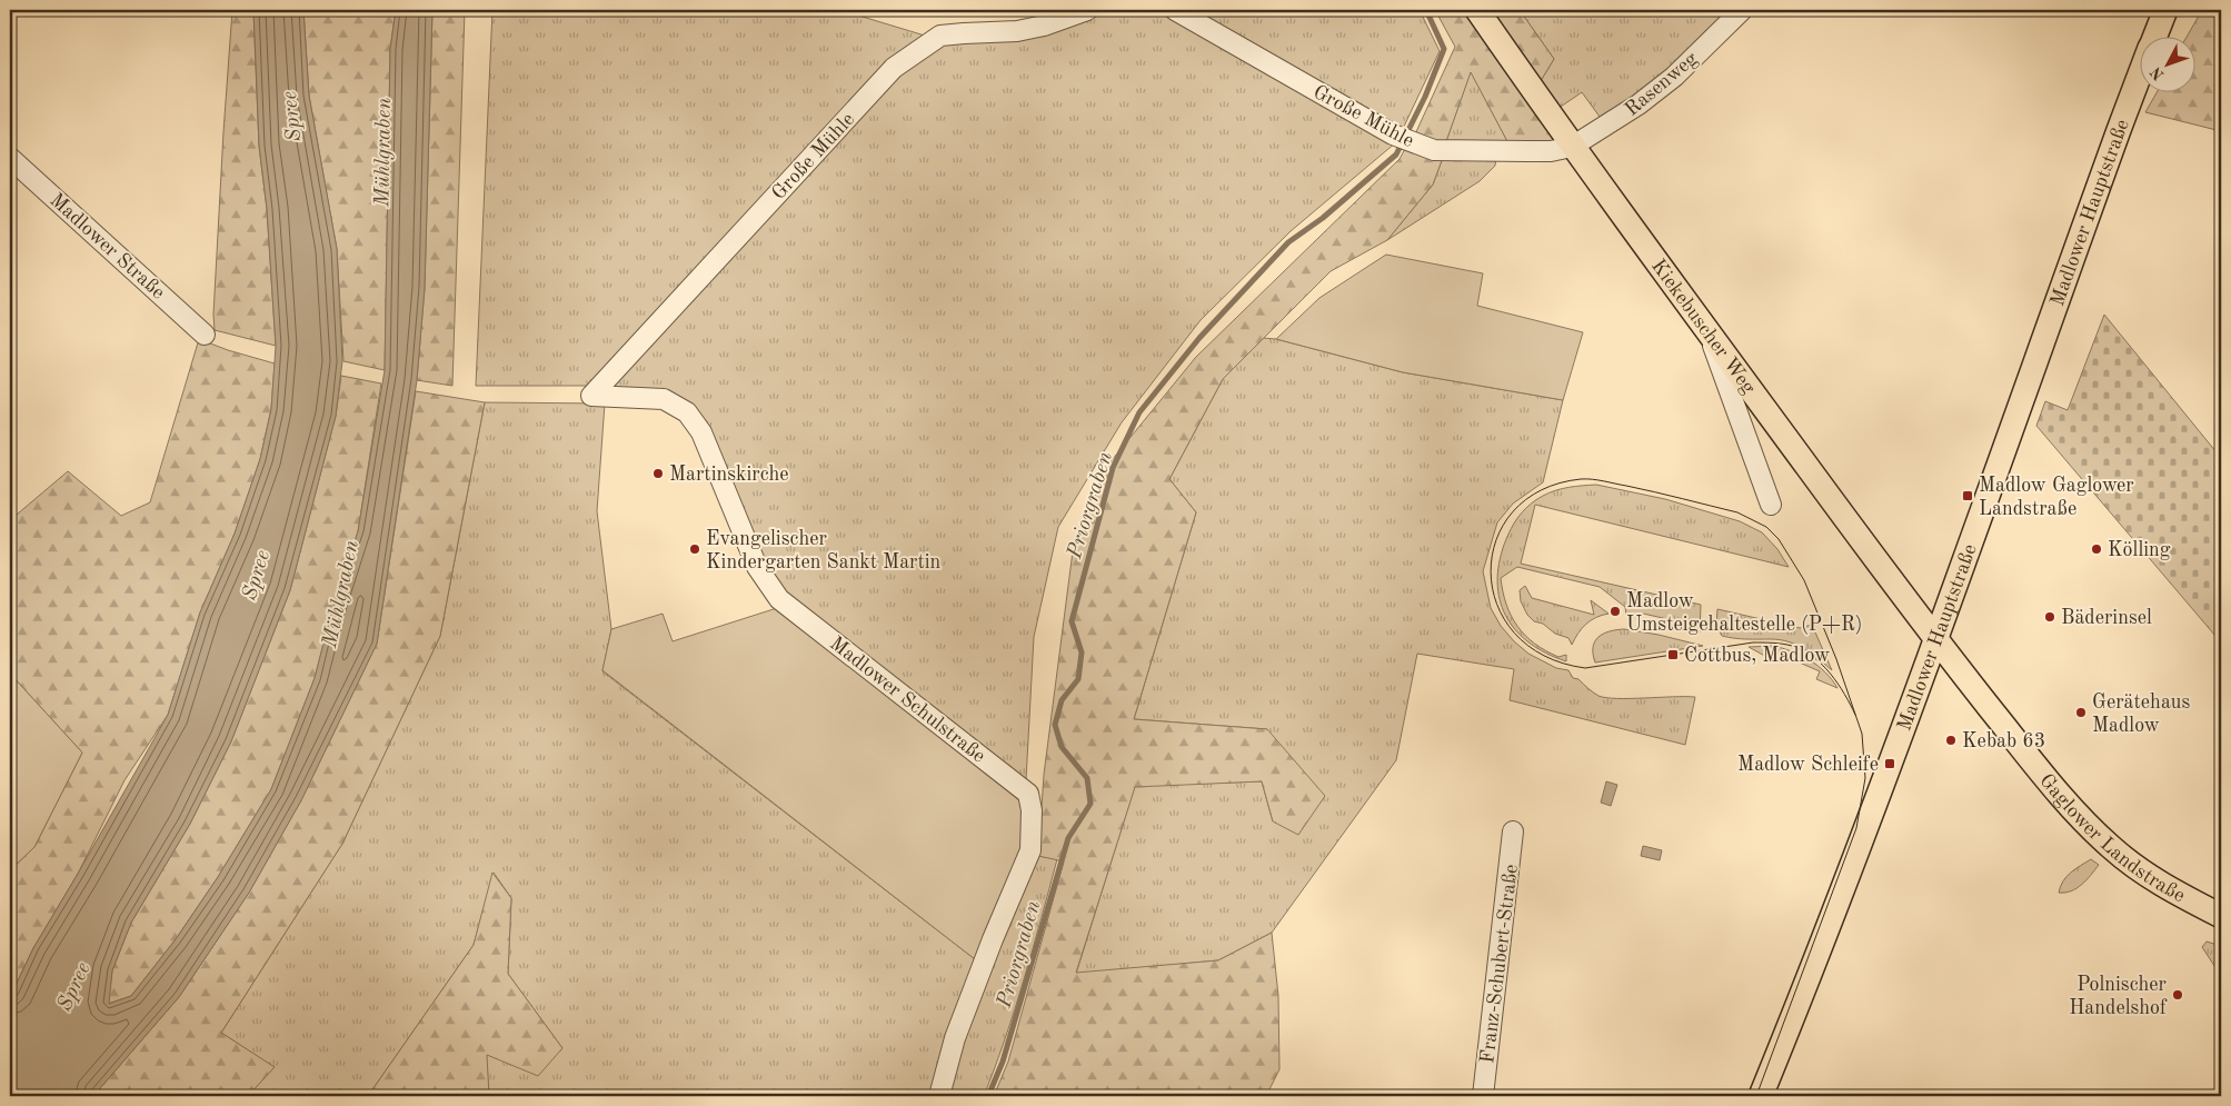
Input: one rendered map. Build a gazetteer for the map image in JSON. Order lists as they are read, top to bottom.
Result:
{
  "streets": {
    "main road": ["Madlower Hauptstraße", "Kiekebuscher Weg", "Gaglower Landstraße"],
    "street": [
      "Rasenweg",
      "Große Mühle",
      "Madlower Straße",
      "Madlower Schulstraße",
      "Franz-Schubert-Straße"
    ]
  },
  "crossings": [
    ["Rasenweg", "Große Mühle"],
    ["Rasenweg", "Kiekebuscher Weg"],
    ["Große Mühle", "Kiekebuscher Weg"],
    ["Große Mühle", "Madlower Schulstraße"],
    ["Madlower Hauptstraße", "Kiekebuscher Weg"],
    ["Madlower Hauptstraße", "Gaglower Landstraße"],
    ["Kiekebuscher Weg", "Gaglower Landstraße"]
  ],
  "water": ["Spree", "Mühlgraben", "Priorgraben"],
  "places": {
    "other": [
      "Martinskirche",
      "Evangelischer Kindergarten Sankt Martin",
      "Kölling",
      "Madlow Umsteigehaltestelle (P+R)",
      "Bäderinsel",
      "Gerätehaus Madlow",
      "Kebab 63",
      "Polnischer Handelshof"
    ],
    "transit": ["Madlow Gaglower Landstraße", "Cottbus, Madlow", "Madlow Schleife"]
  },
  "north": "bottom left"
}
